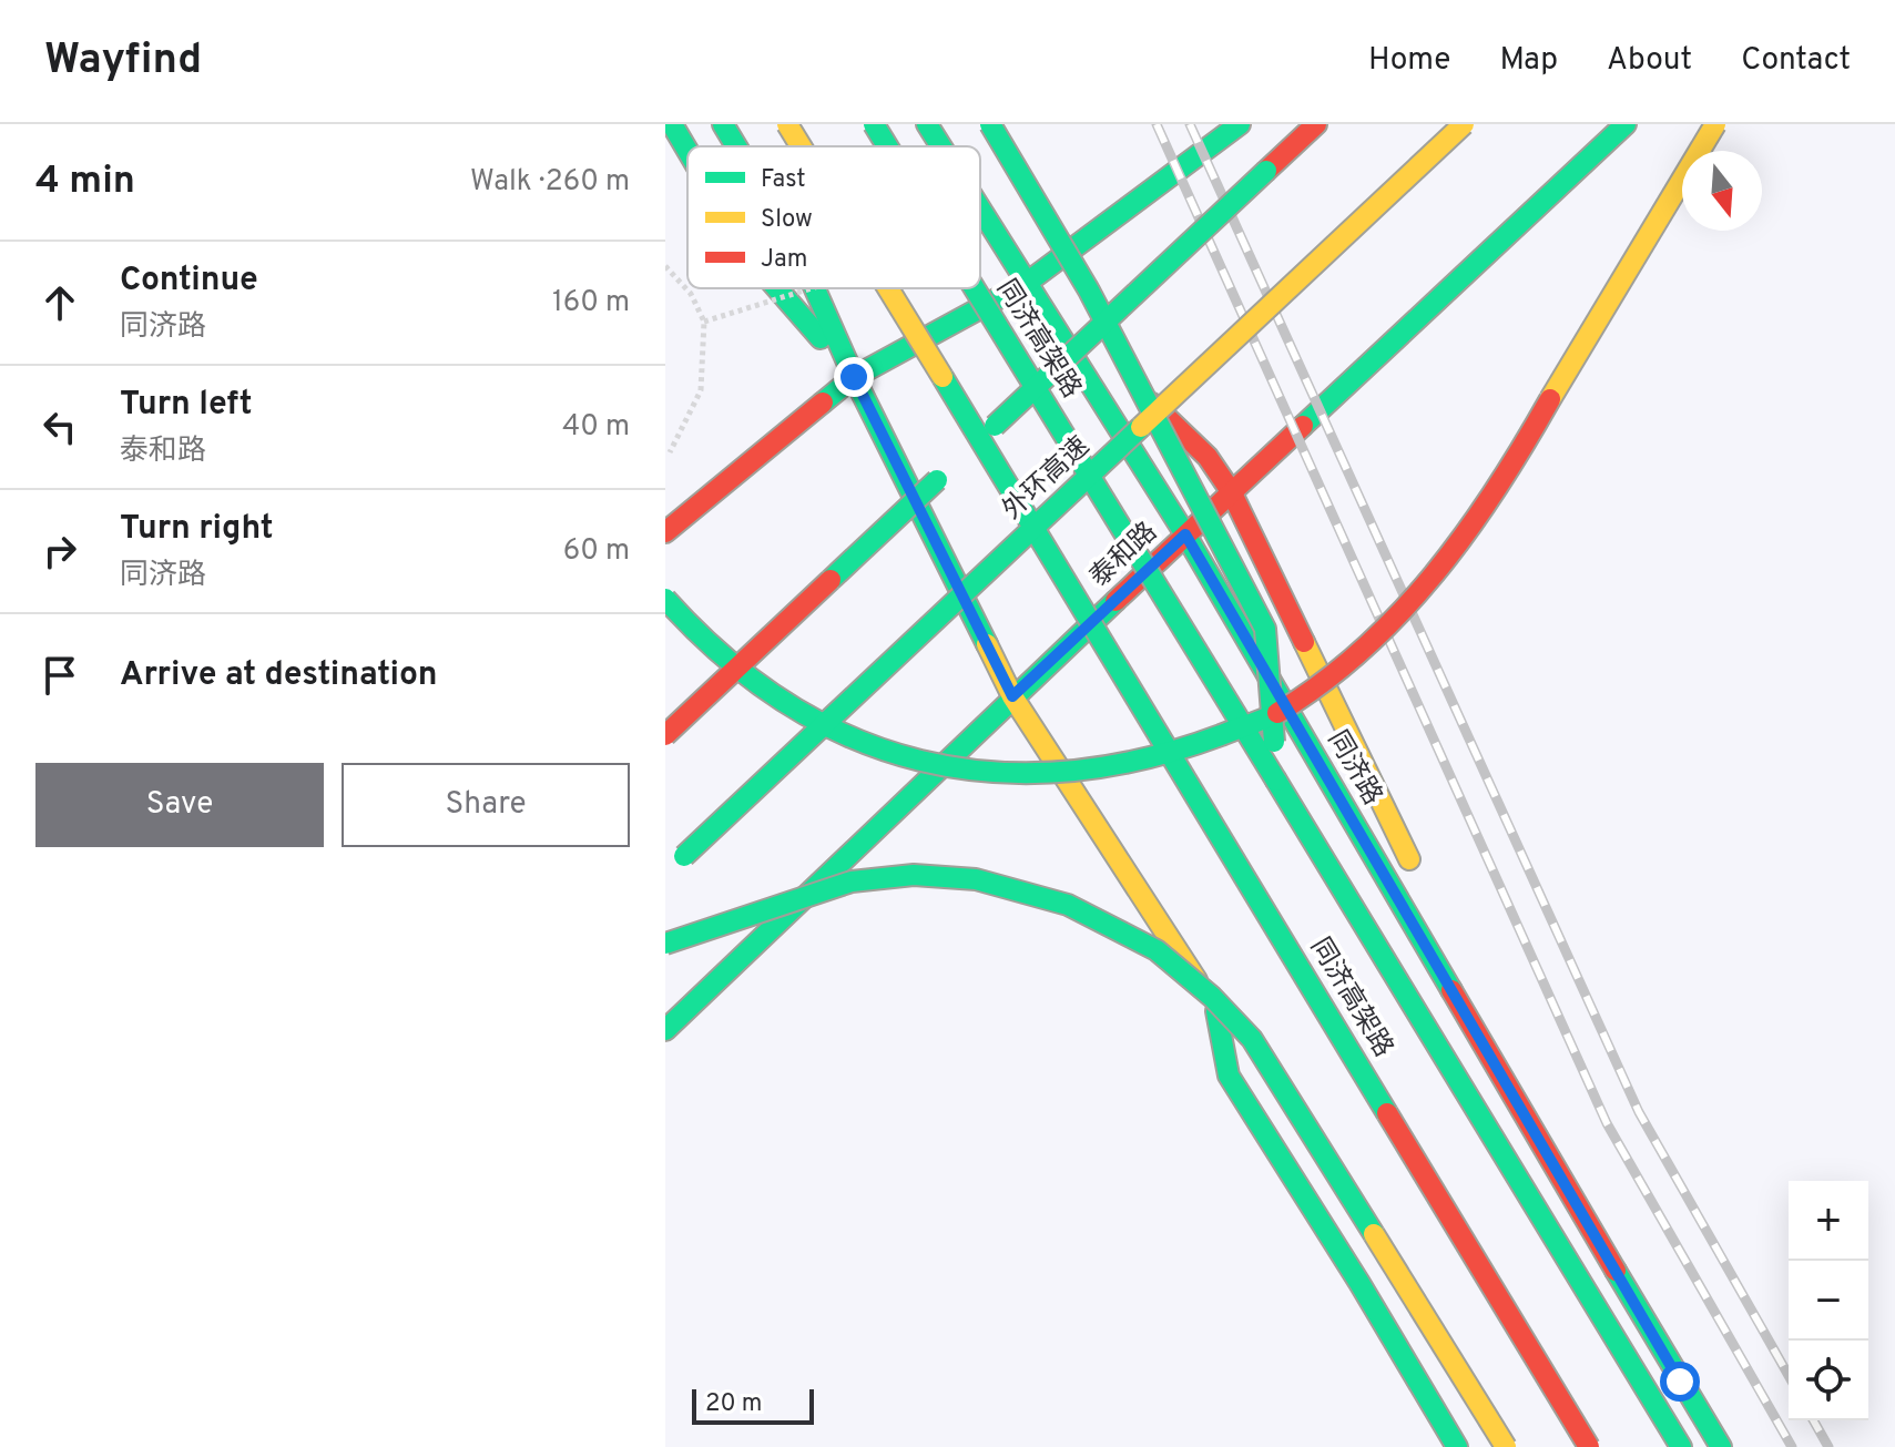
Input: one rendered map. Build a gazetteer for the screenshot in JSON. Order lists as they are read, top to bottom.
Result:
{
  "streets": {
    "main road": [
      "同济高架路",
      "外环高速",
      "泰和路",
      "同济路"
    ]
  },
  "crossings": [
    ["泰和路", "同济路"]
  ],
  "legend": ["Fast", "Slow", "Jam"],
  "scale_bar": "20 m",
  "north": "bottom",
  "page": {
    "header": "Wayfind",
    "nav": [
      "Home",
      "Map",
      "About",
      "Contact"
    ],
    "heading": ["4 min", "Walk · 260 m"],
    "list": [
      ["Continue", "同济路", "160 m"],
      ["Turn left", "泰和路", "40 m"],
      ["Turn right", "同济路", "60 m"],
      "Arrive at destination"
    ],
    "buttons": ["Save", "Share"],
    "map_buttons": ["+", "−"],
    "scale": "20 m"
  }
}
